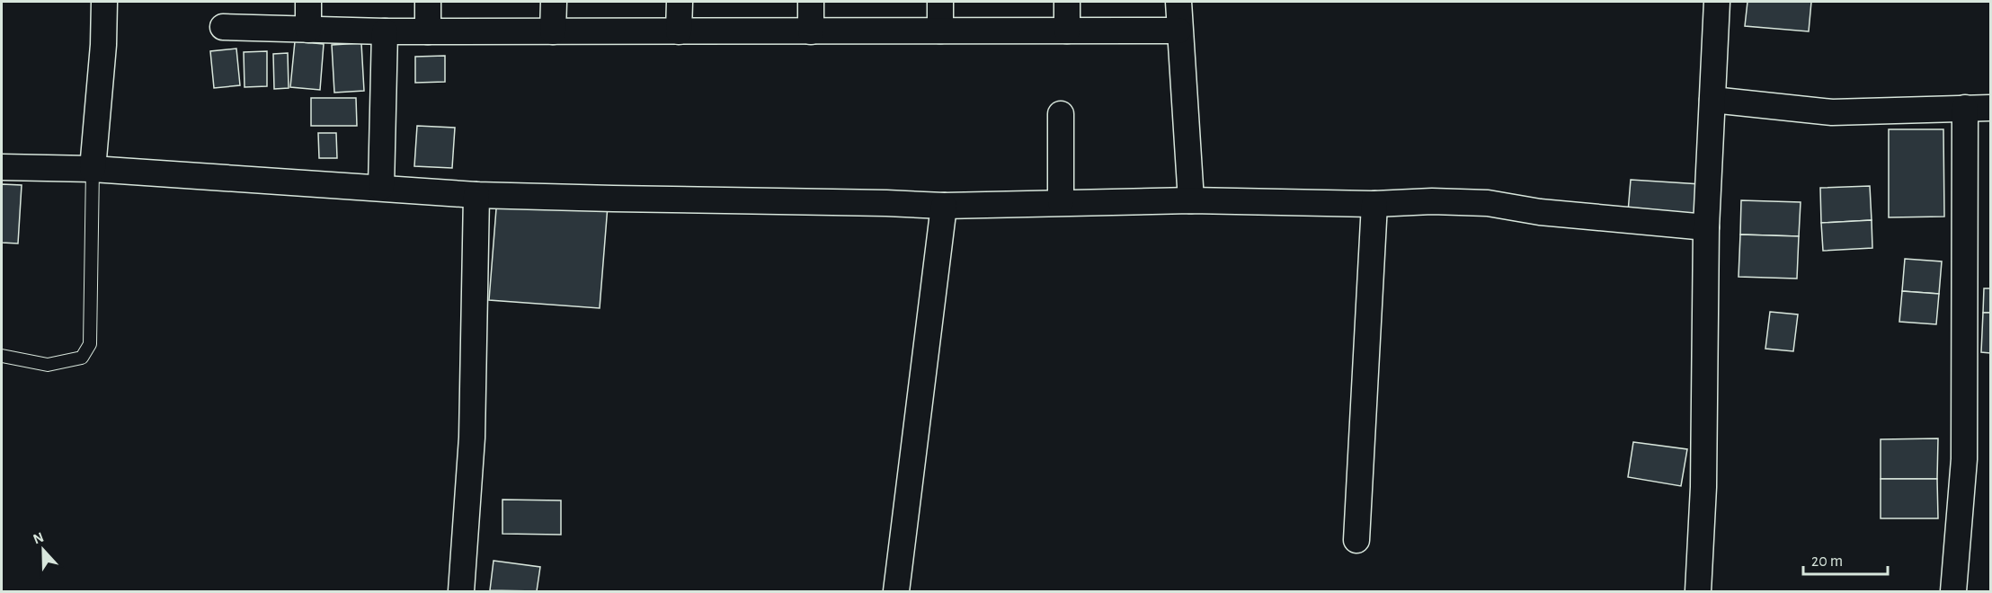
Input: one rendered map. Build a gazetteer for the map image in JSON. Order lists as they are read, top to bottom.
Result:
{
  "scale_bar": "20 m",
  "north": "top"
}
